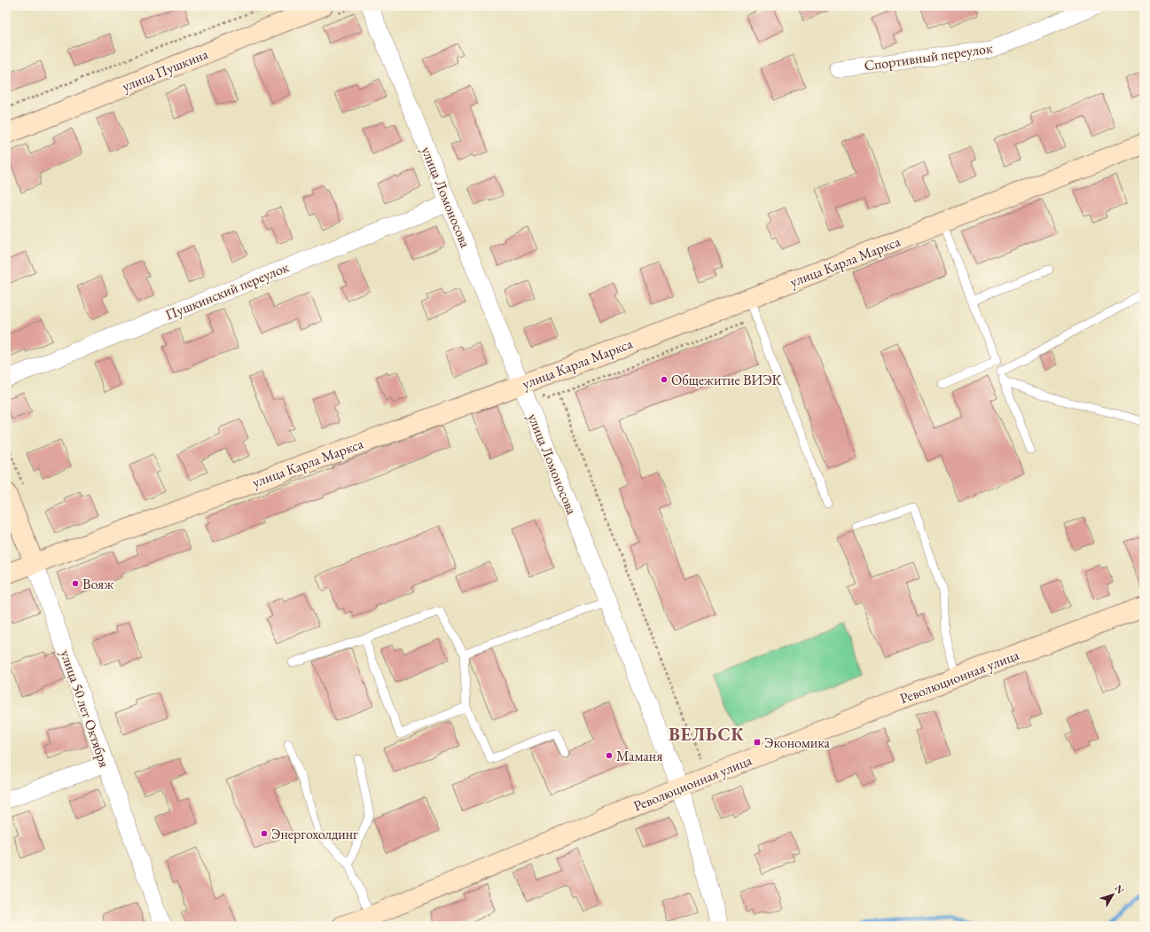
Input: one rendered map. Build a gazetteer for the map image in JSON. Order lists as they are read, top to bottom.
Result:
{
  "streets": {
    "main road": [
      "улица Пушкина",
      "улица Карла Маркса",
      "Революционная улица",
      "улица 50 лет Октября"
    ],
    "street": ["Спортивный переулок", "улица Ломоносова", "Пушкинский переулок"]
  },
  "crossings": [
    ["улица Ломоносова", "улица Карла Маркса"],
    ["улица Ломоносова", "Пушкинский переулок"],
    ["улица Ломоносова", "Революционная улица"],
    ["улица Карла Маркса", "улица 50 лет Октября"]
  ],
  "districts": ["ВЕЛЬСК"],
  "places": {
    "other": [
      "Общежитие ВИЭК",
      "Вояж",
      "Маманя",
      "Энергохолдинг"
    ],
    "transit": ["Экономика"]
  },
  "north": "top right"
}
